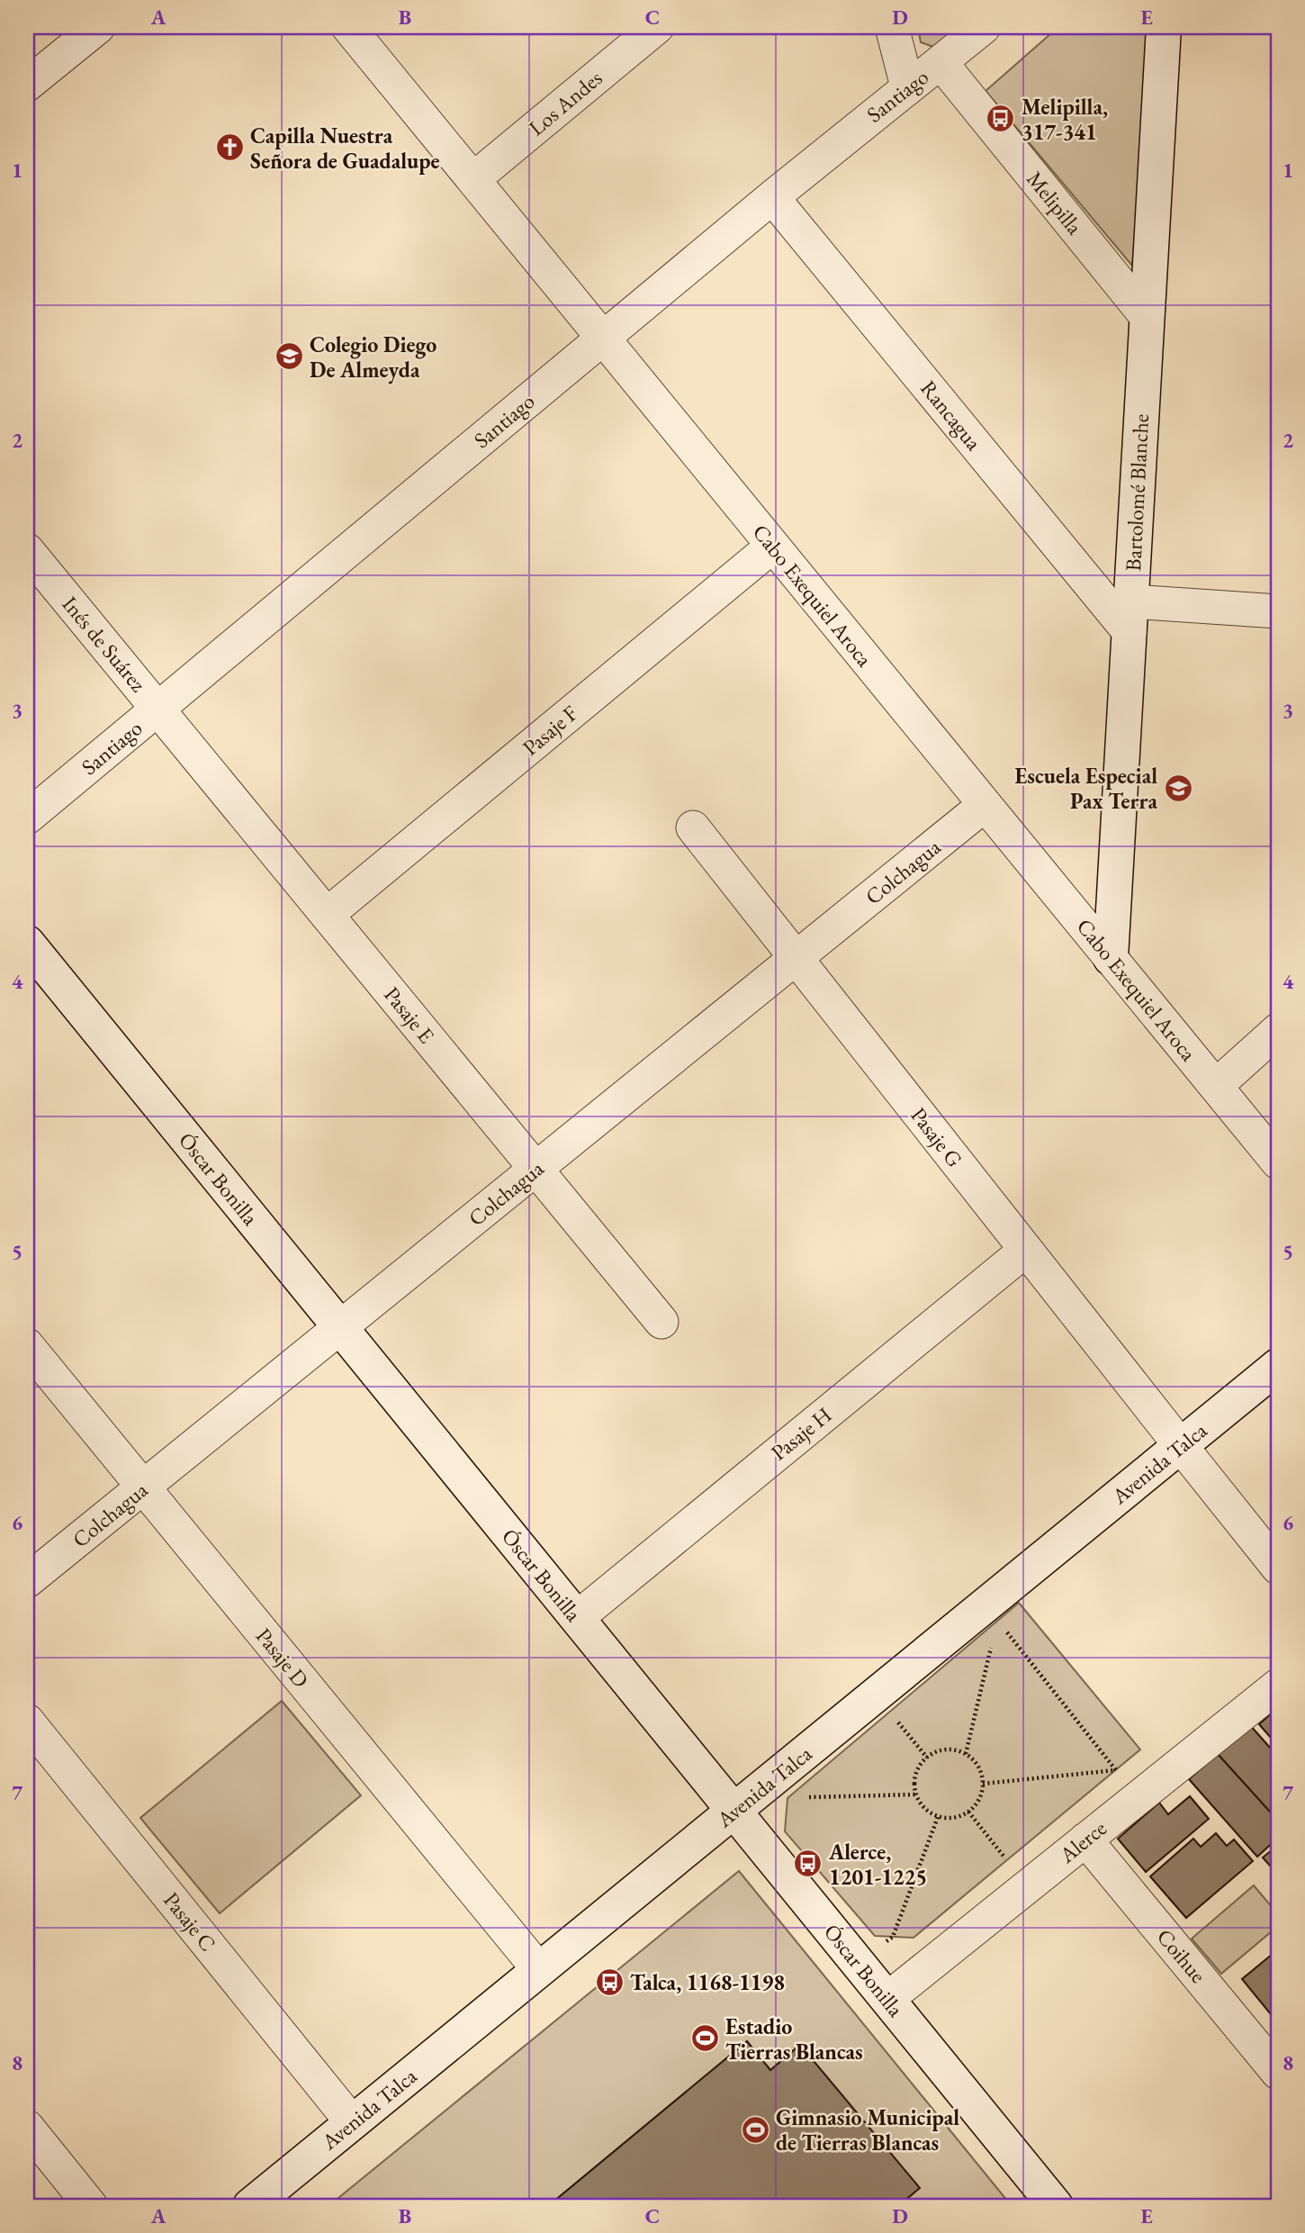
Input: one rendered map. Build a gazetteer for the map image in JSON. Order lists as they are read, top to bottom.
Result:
{
  "streets": {
    "street": [
      "Santiago",
      "Los Andes",
      "Melipilla",
      "Rancagua",
      "Bartolomé Blanche",
      "Cabo Exequiel Aroca",
      "Inés de Suárez",
      "Pasaje F",
      "Colchagua",
      "Pasaje E",
      "Pasaje G",
      "Óscar Bonilla",
      "Pasaje H",
      "Avenida Talca",
      "Pasaje D",
      "Alerce",
      "Pasaje C",
      "Coihue"
    ]
  },
  "crossings": [
    ["Santiago", "Melipilla"],
    ["Santiago", "Rancagua"],
    ["Santiago", "Cabo Exequiel Aroca"],
    ["Santiago", "Inés de Suárez"],
    ["Santiago", "Pasaje E"],
    ["Los Andes", "Cabo Exequiel Aroca"],
    ["Melipilla", "Bartolomé Blanche"],
    ["Rancagua", "Bartolomé Blanche"],
    ["Bartolomé Blanche", "Cabo Exequiel Aroca"],
    ["Cabo Exequiel Aroca", "Pasaje F"],
    ["Cabo Exequiel Aroca", "Colchagua"],
    ["Inés de Suárez", "Pasaje E"],
    ["Pasaje F", "Pasaje E"],
    ["Colchagua", "Pasaje E"],
    ["Colchagua", "Pasaje G"],
    ["Colchagua", "Óscar Bonilla"],
    ["Colchagua", "Pasaje D"],
    ["Pasaje G", "Pasaje H"],
    ["Pasaje G", "Avenida Talca"],
    ["Óscar Bonilla", "Pasaje H"],
    ["Óscar Bonilla", "Avenida Talca"],
    ["Óscar Bonilla", "Alerce"],
    ["Avenida Talca", "Pasaje D"],
    ["Avenida Talca", "Pasaje C"],
    ["Alerce", "Coihue"]
  ],
  "places": {
    "bus stop": ["Melipilla, 317-341", "Alerce, 1201-1225", "Talca, 1168-1198"],
    "church": ["Capilla Nuestra Señora de Guadalupe"],
    "school or university": ["Colegio Diego De Almeyda", "Escuela Especial Pax Terra"],
    "sports": ["Estadio Tierras Blancas", "Gimnasio Municipal de Tierras Blancas"]
  },
  "grid": {
    "columns": [
      "A",
      "B",
      "C",
      "D",
      "E"
    ],
    "rows": [
      "1",
      "2",
      "3",
      "4",
      "5",
      "6",
      "7",
      "8"
    ]
  }
}
